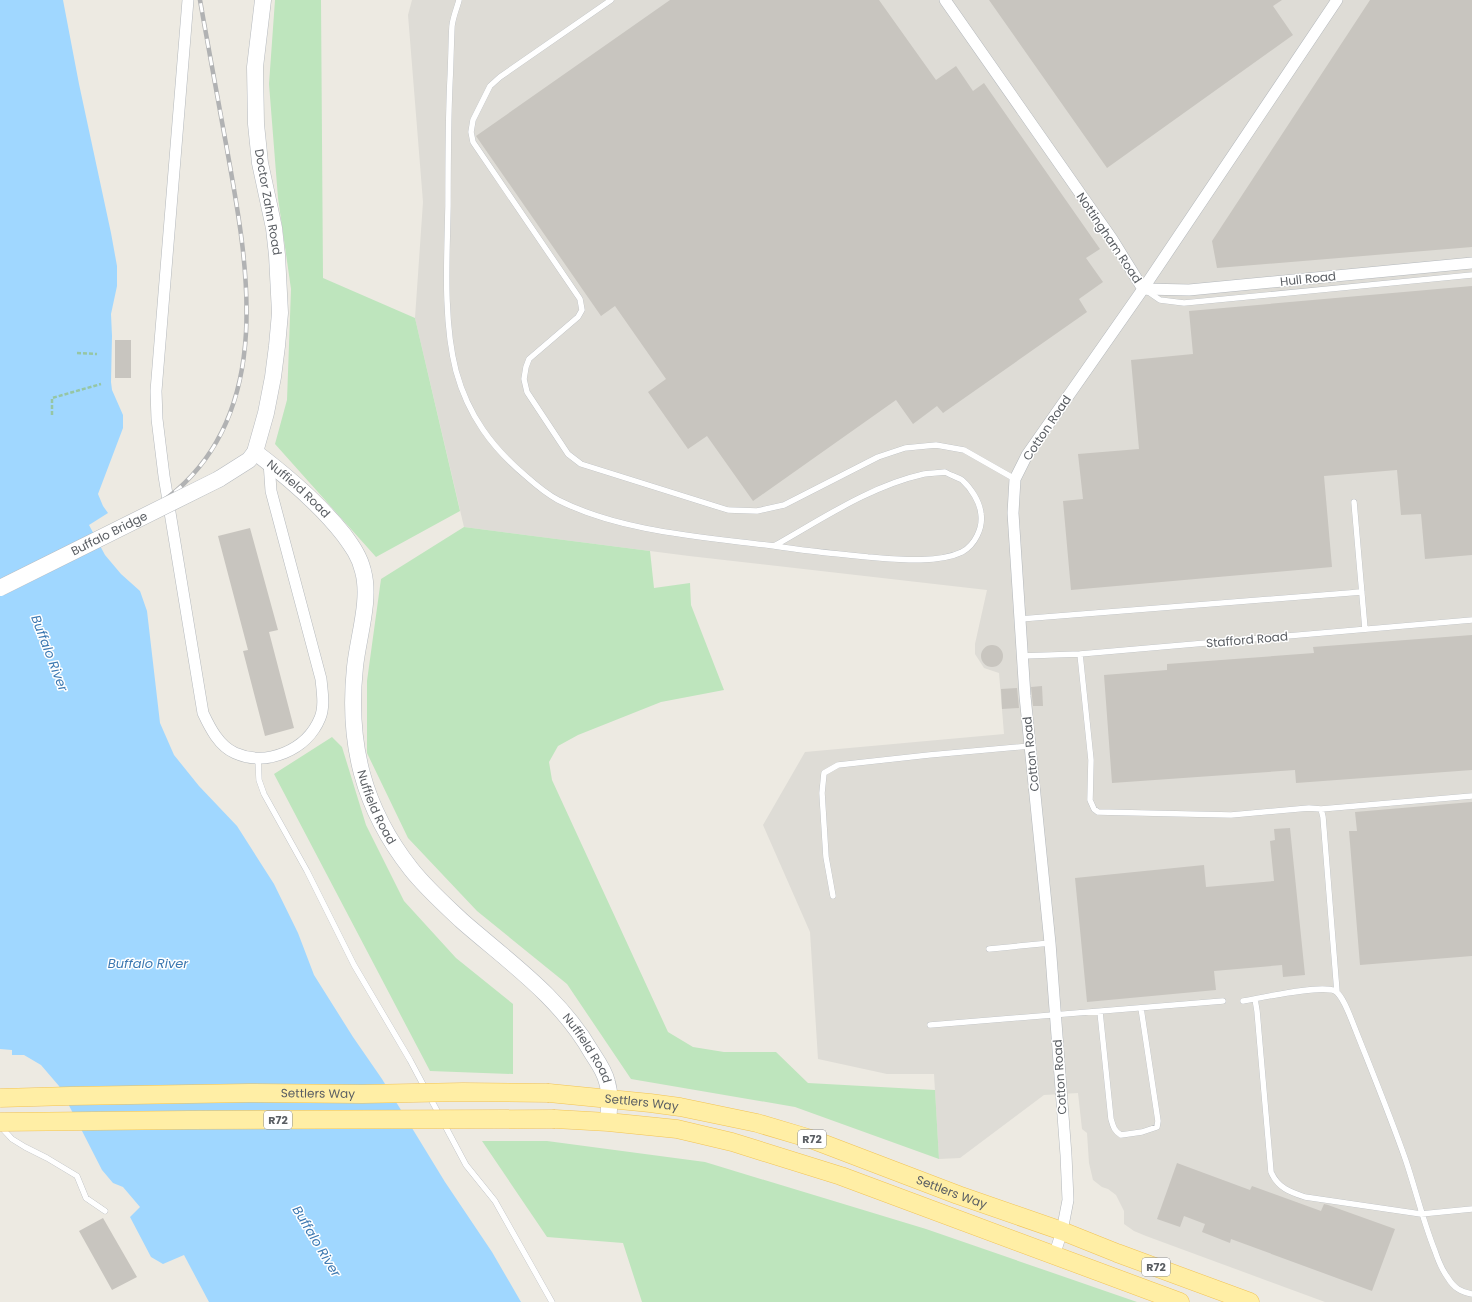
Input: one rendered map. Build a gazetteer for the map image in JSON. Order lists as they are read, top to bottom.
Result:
{
  "streets": {
    "main road": ["Settlers Way", "R72"],
    "street": [
      "Doctor Zahn Road",
      "Nottingham Road",
      "Hull Road",
      "Cotton Road",
      "Nuffield Road",
      "Buffalo Bridge"
    ],
    "lane": ["Stafford Road"]
  },
  "crossings": [
    ["Doctor Zahn Road", "Nuffield Road"],
    ["Doctor Zahn Road", "Buffalo Bridge"],
    ["Nottingham Road", "Hull Road"],
    ["Nottingham Road", "Cotton Road"],
    ["Hull Road", "Cotton Road"],
    ["Cotton Road", "Stafford Road"],
    ["Cotton Road", "Settlers Way"],
    ["Nuffield Road", "Buffalo Bridge"],
    ["Nuffield Road", "Settlers Way"]
  ],
  "water": ["Buffalo River"]
}
